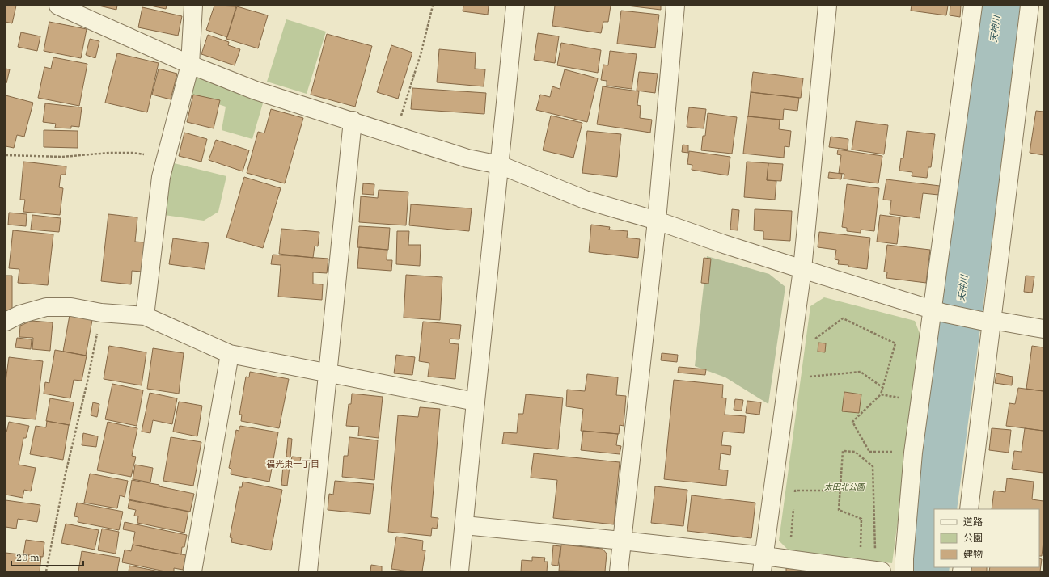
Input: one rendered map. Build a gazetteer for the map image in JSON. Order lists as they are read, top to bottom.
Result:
{
  "districts": ["福光東一丁目"],
  "water": ["天神川"],
  "parks": ["太田北公園"],
  "legend": ["道路", "公園", "建物"],
  "scale_bar": "20 m"
}
